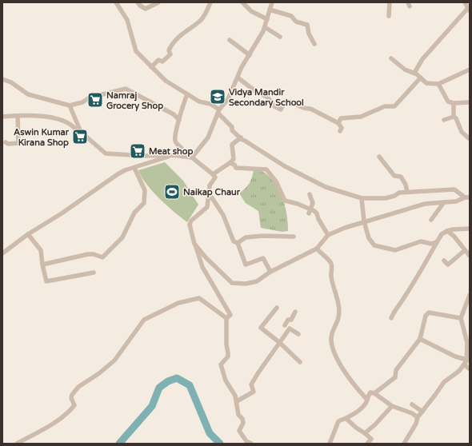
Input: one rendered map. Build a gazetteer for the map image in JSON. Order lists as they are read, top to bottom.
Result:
{
  "places": {
    "school or university": ["Vidya Mandir Secondary School"],
    "supermarket": ["Namraj Grocery Shop", "Aswin Kumar Kirana Shop", "Meat shop"],
    "sports": ["Naikap Chaur"]
  }
}
